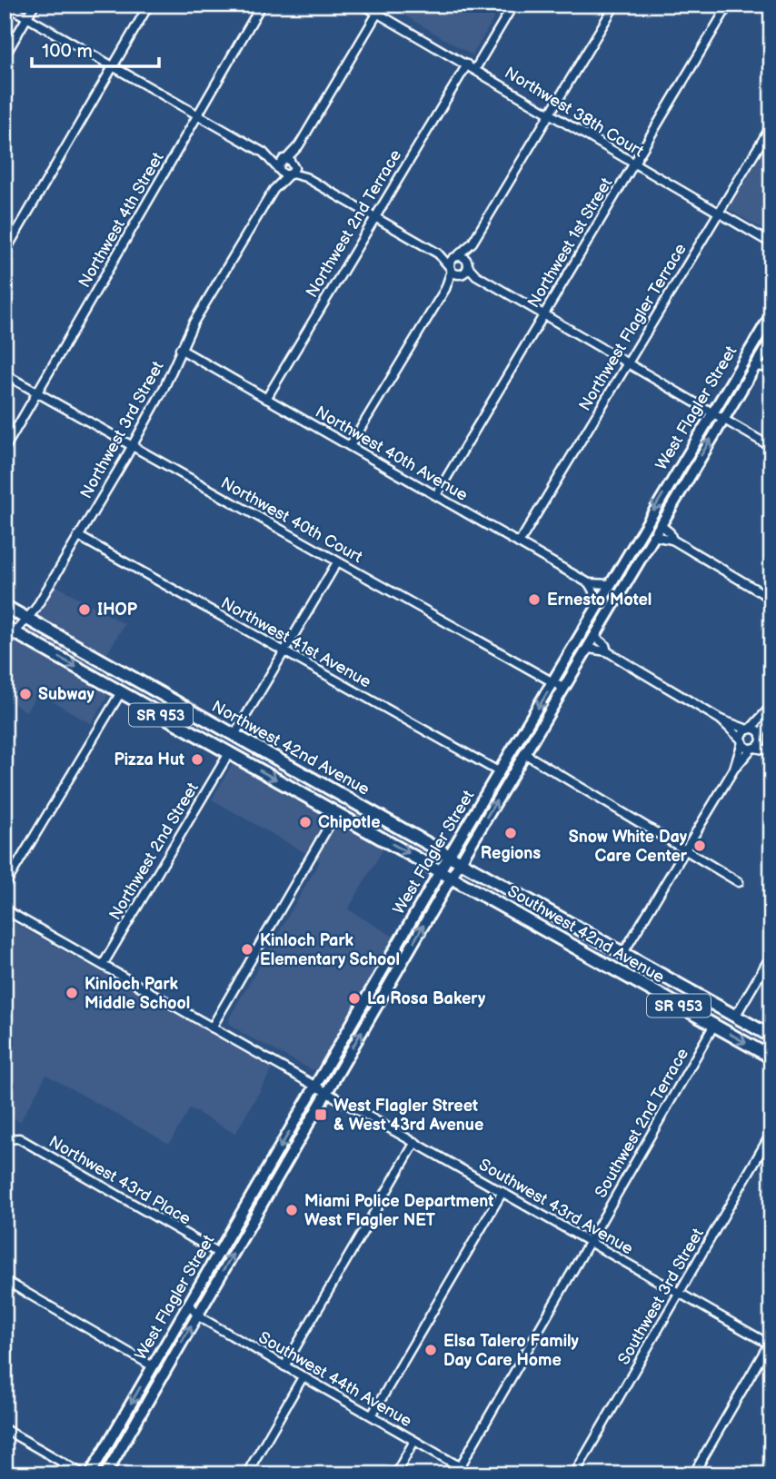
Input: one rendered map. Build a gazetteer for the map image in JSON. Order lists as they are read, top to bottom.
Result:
{
  "streets": {
    "main road": [
      "West Flagler Street",
      "SR 953",
      "Northwest 42nd Avenue",
      "Southwest 42nd Avenue"
    ],
    "street": [
      "Northwest 38th Court",
      "Northwest 4th Street",
      "Northwest 2nd Terrace",
      "Northwest 1st Street",
      "Northwest Flagler Terrace",
      "Northwest 3rd Street",
      "Northwest 40th Avenue",
      "Northwest 40th Court",
      "Northwest 41st Avenue",
      "Northwest 2nd Street",
      "Southwest 2nd Terrace",
      "Northwest 43rd Place",
      "Southwest 43rd Avenue",
      "Southwest 3rd Street",
      "Southwest 44th Avenue"
    ]
  },
  "crossings": [
    ["Northwest 38th Court", "Northwest 2nd Terrace"],
    ["Northwest 38th Court", "Northwest 1st Street"],
    ["Northwest 38th Court", "Northwest Flagler Terrace"],
    ["Northwest 38th Court", "Northwest 3rd Street"],
    ["Northwest 4th Street", "Northwest 40th Court"],
    ["Northwest 2nd Terrace", "Northwest 40th Avenue"],
    ["Northwest 1st Street", "Northwest 40th Avenue"],
    ["Northwest Flagler Terrace", "Northwest 40th Avenue"],
    ["West Flagler Street", "Northwest 40th Avenue"],
    ["West Flagler Street", "Northwest 40th Court"],
    ["West Flagler Street", "Northwest 41st Avenue"],
    ["West Flagler Street", "SR 953"],
    ["West Flagler Street", "Northwest 42nd Avenue"],
    ["West Flagler Street", "Southwest 42nd Avenue"],
    ["West Flagler Street", "Northwest 43rd Place"],
    ["West Flagler Street", "Southwest 43rd Avenue"],
    ["West Flagler Street", "Southwest 44th Avenue"],
    ["Northwest 3rd Street", "Northwest 40th Avenue"],
    ["Northwest 3rd Street", "Northwest 40th Court"],
    ["Northwest 3rd Street", "Northwest 41st Avenue"],
    ["Northwest 3rd Street", "SR 953"],
    ["Northwest 3rd Street", "Northwest 42nd Avenue"],
    ["SR 953", "Northwest 2nd Street"],
    ["SR 953", "Southwest 42nd Avenue"],
    ["Northwest 42nd Avenue", "Southwest 42nd Avenue"],
    ["Northwest 2nd Street", "Southwest 43rd Avenue"],
    ["Southwest 42nd Avenue", "Southwest 2nd Terrace"],
    ["Southwest 2nd Terrace", "Southwest 43rd Avenue"],
    ["Southwest 2nd Terrace", "Southwest 44th Avenue"],
    ["Southwest 43rd Avenue", "Southwest 3rd Street"]
  ],
  "places": {
    "other": [
      "Ernesto Motel",
      "IHOP",
      "Subway",
      "Pizza Hut",
      "Chipotle",
      "Regions",
      "Snow White Day Care Center",
      "Kinloch Park Elementary School",
      "Kinloch Park Middle School",
      "La Rosa Bakery",
      "Miami Police Department West Flagler NET",
      "Elsa Talero Family Day Care Home"
    ],
    "transit": ["West Flagler Street & West 43rd Avenue"]
  },
  "scale_bar": "100 m"
}
